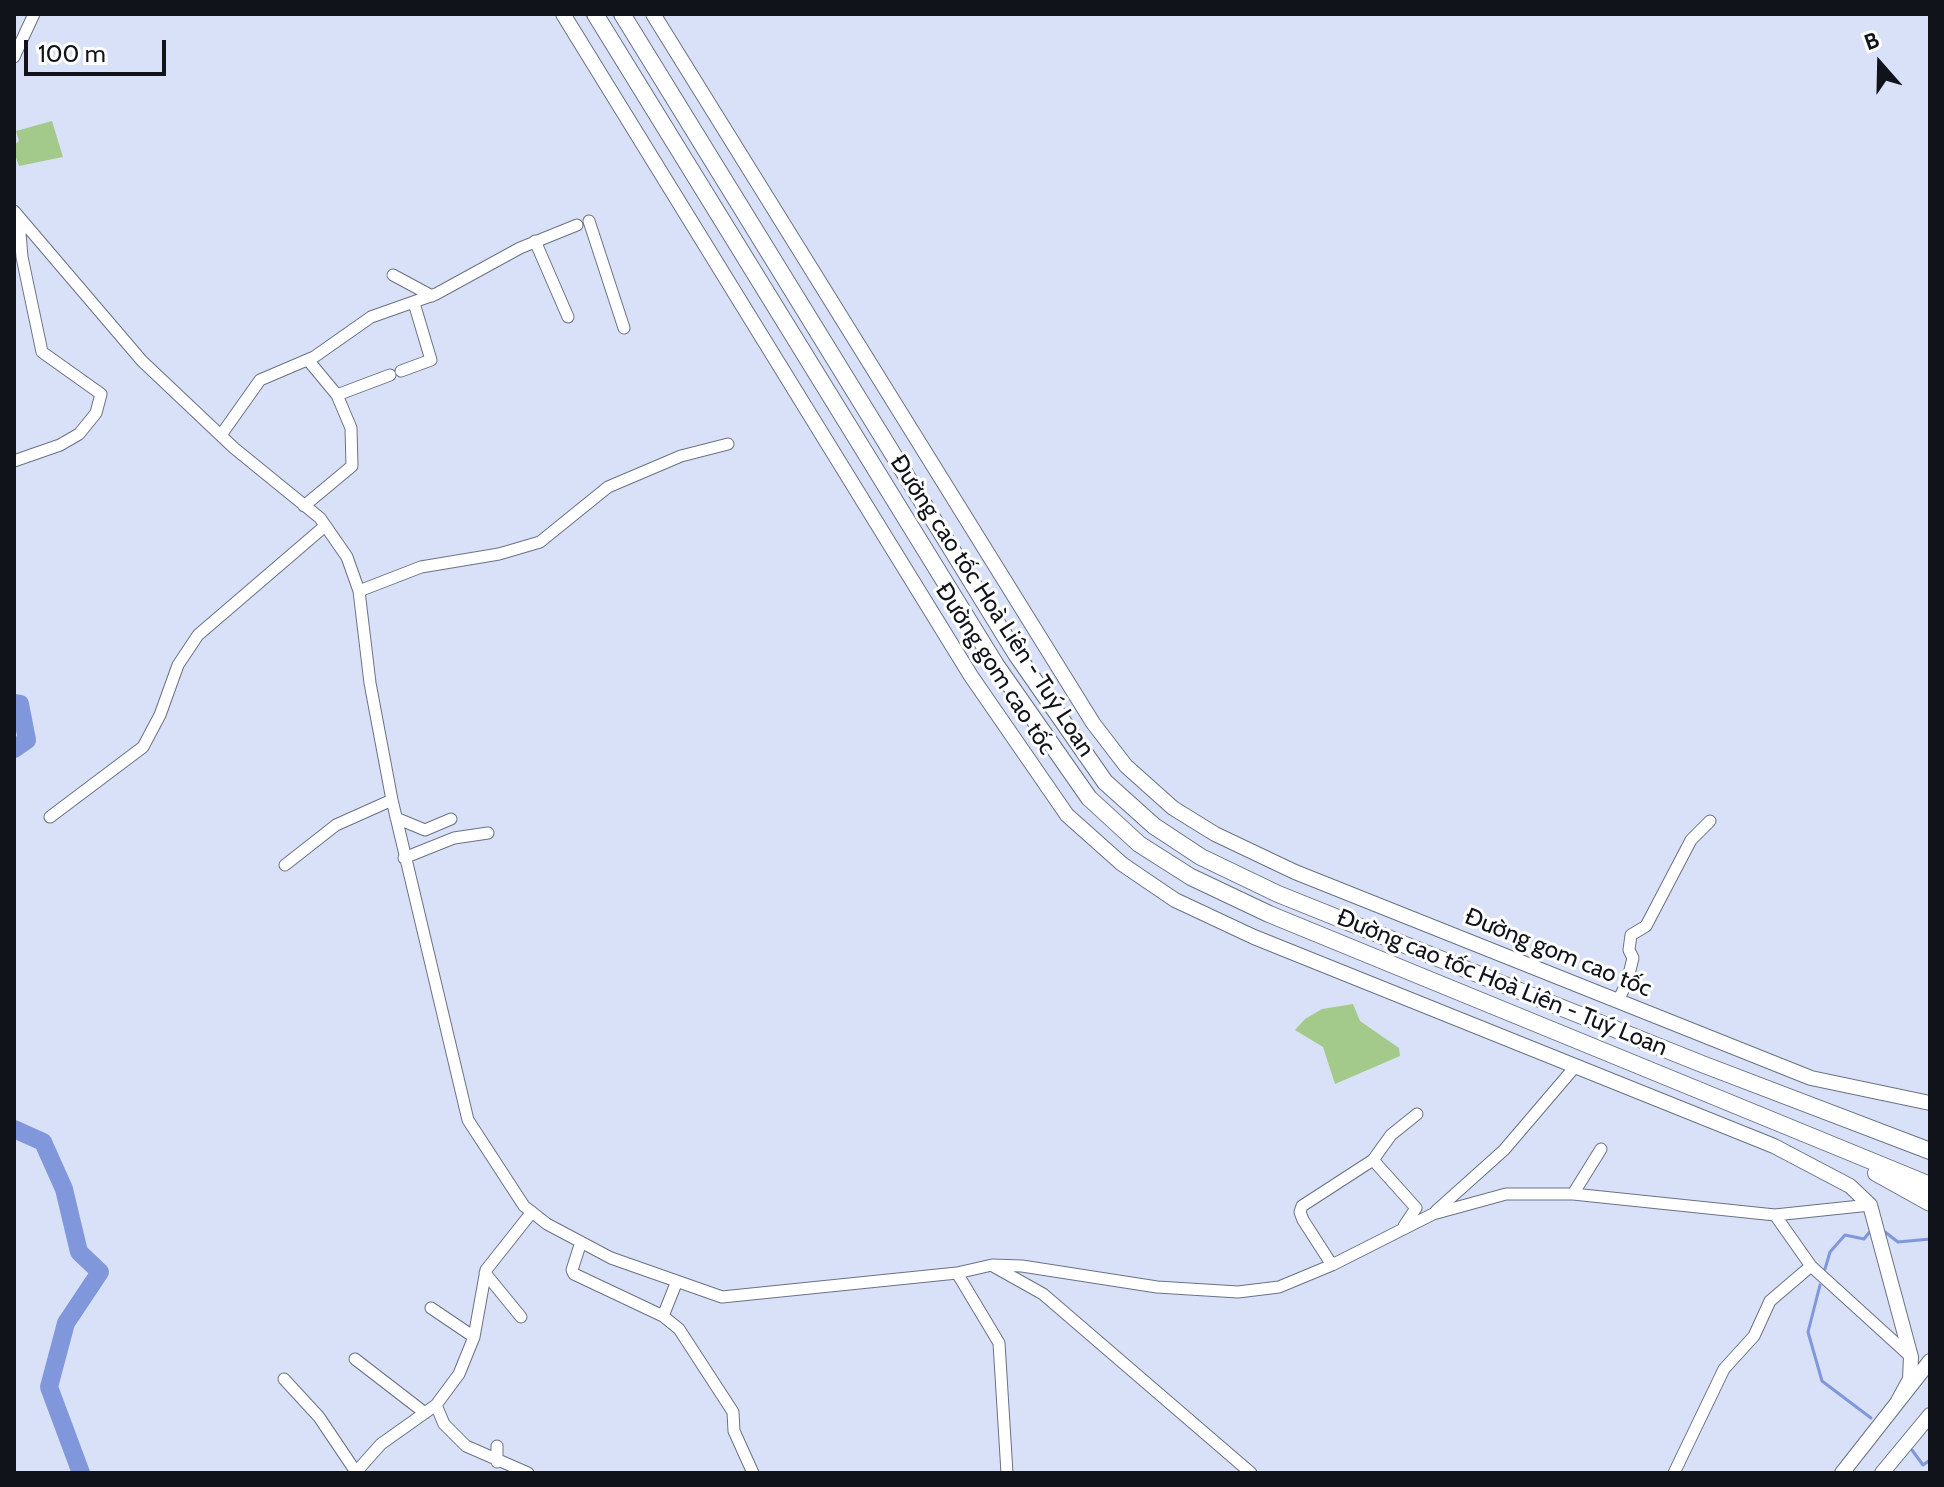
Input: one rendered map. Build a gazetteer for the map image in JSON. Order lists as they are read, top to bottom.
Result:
{
  "streets": {
    "highway": ["Đường cao tốc Hoà Liên - Tuý Loan"],
    "main road": ["Đường gom cao tốc"]
  },
  "scale_bar": "100 m",
  "north": "top"
}
